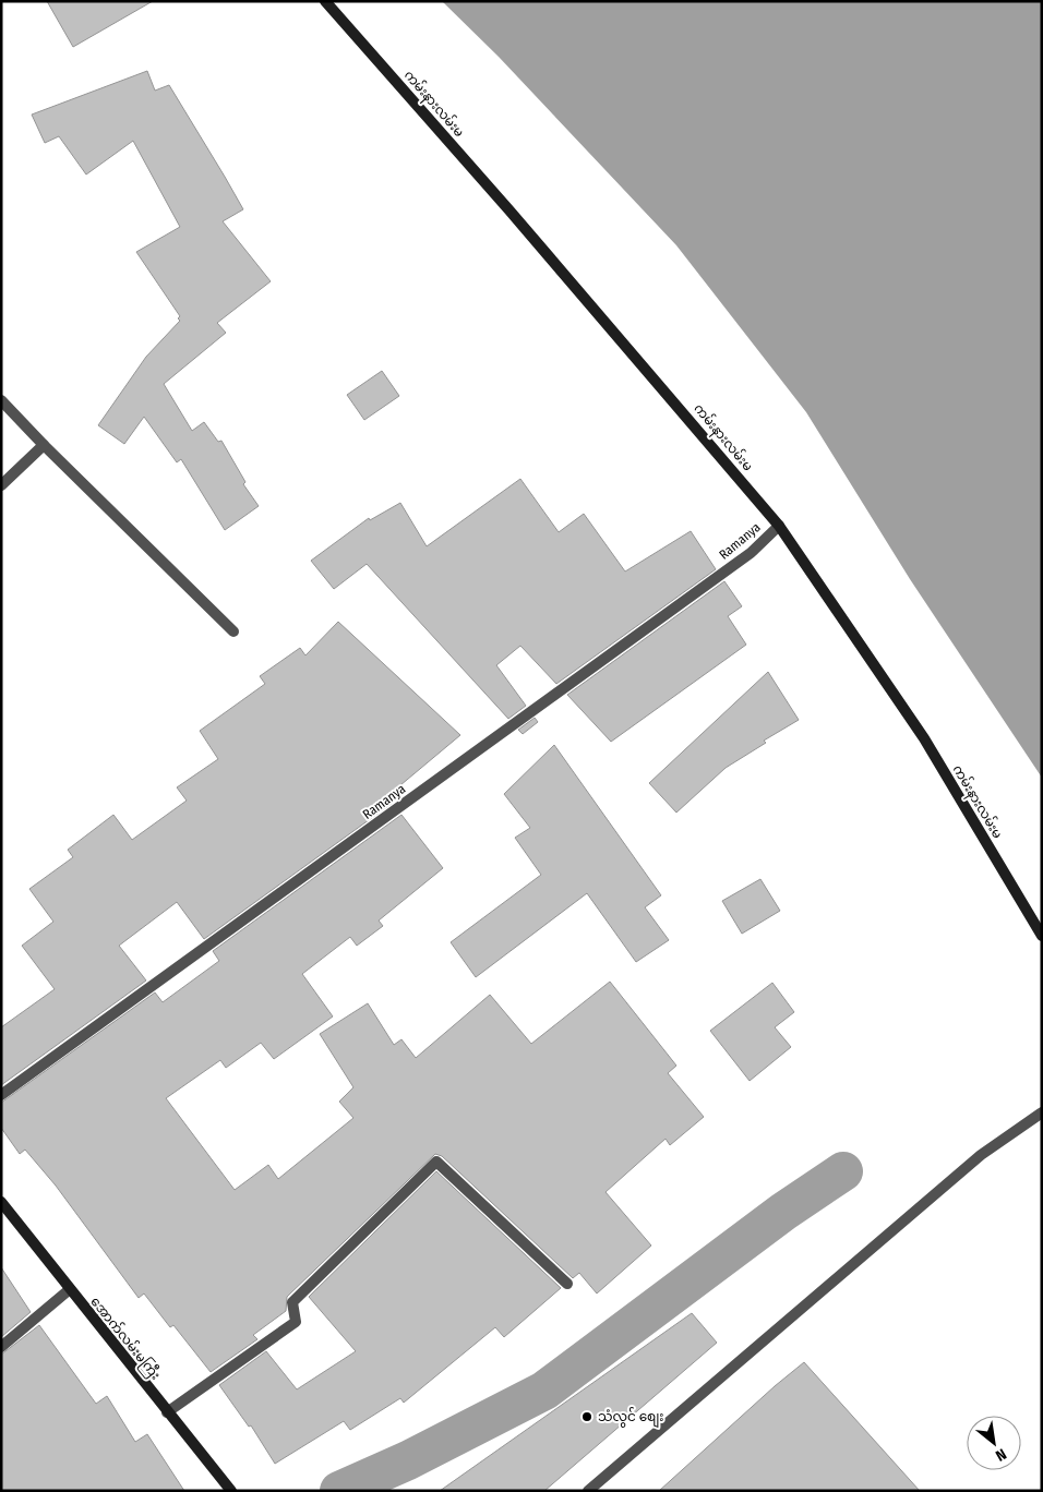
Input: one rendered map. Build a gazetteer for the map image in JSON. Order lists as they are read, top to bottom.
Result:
{
  "streets": {
    "main road": ["ကမ်းနားလမ်းမ", "အောက်လမ်းမကြီး"],
    "street": ["Ramanya"]
  },
  "crossings": [
    ["ကမ်းနားလမ်းမ", "Ramanya"]
  ],
  "places": ["သံလွင် စျေး"],
  "north": "bottom right"
}
